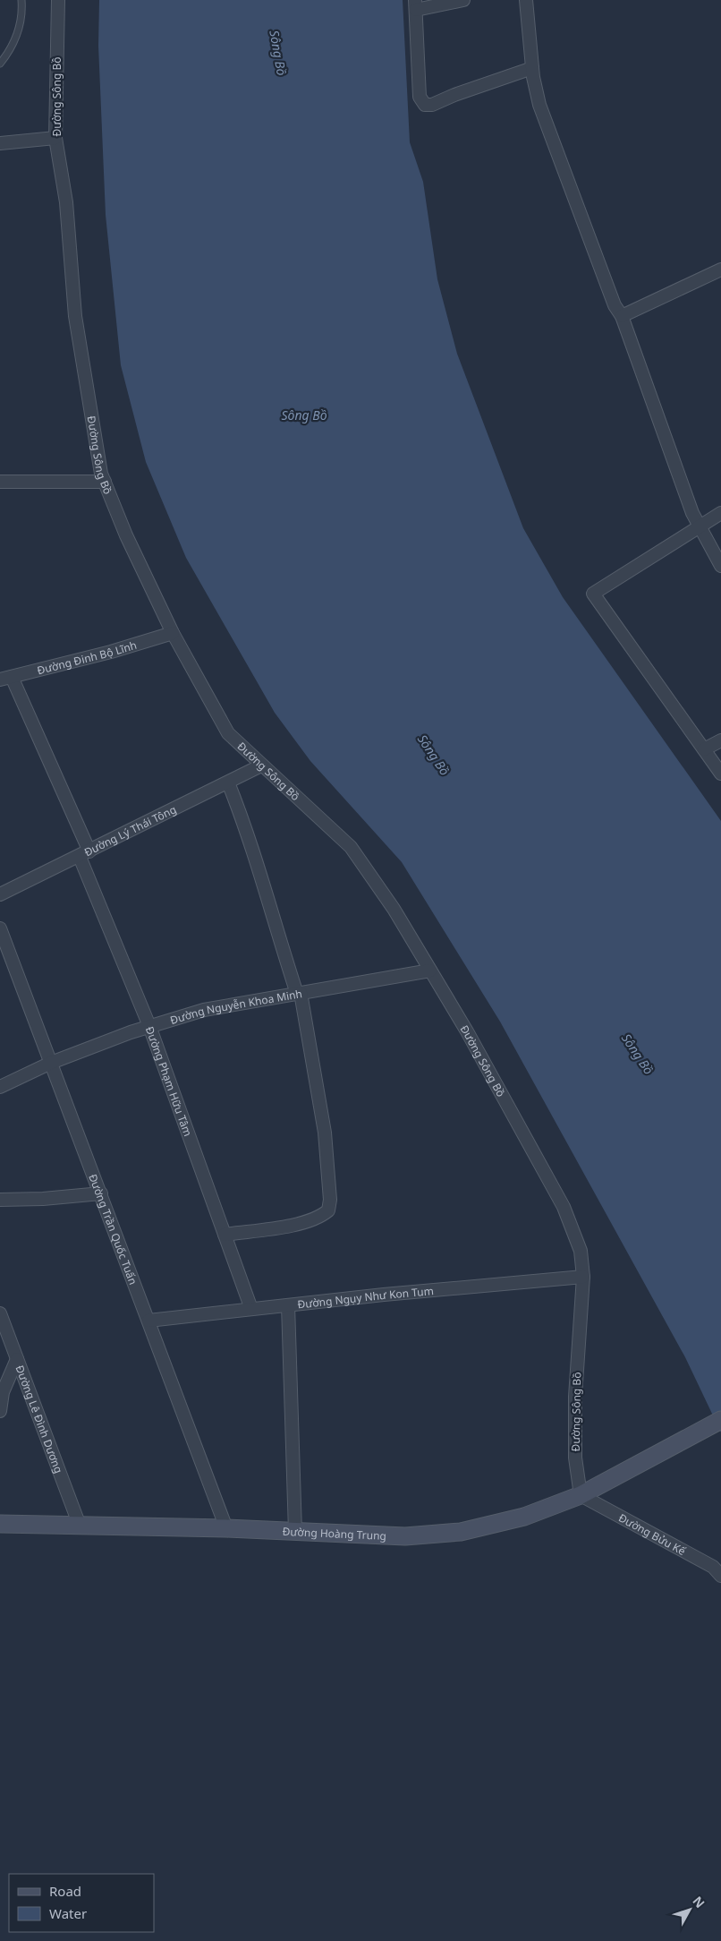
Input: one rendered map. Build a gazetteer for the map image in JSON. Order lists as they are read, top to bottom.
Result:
{
  "streets": {
    "main road": ["Đường Hoàng Trung"],
    "street": [
      "Đường Sông Bồ",
      "Đường Đinh Bộ Lĩnh",
      "Đường Lý Thái Tông",
      "Đường Nguyễn Khoa Minh",
      "Đường Phạm Hữu Tâm",
      "Đường Trần Quốc Tuấn",
      "Đường Ngụy Như Kon Tum",
      "Đường Lê Đình Dương",
      "Đường Bửu Kế"
    ]
  },
  "crossings": [
    ["Đường Sông Bồ", "Đường Đinh Bộ Lĩnh"],
    ["Đường Sông Bồ", "Đường Lý Thái Tông"],
    ["Đường Sông Bồ", "Đường Nguyễn Khoa Minh"],
    ["Đường Sông Bồ", "Đường Ngụy Như Kon Tum"],
    ["Đường Sông Bồ", "Đường Hoàng Trung"],
    ["Đường Sông Bồ", "Đường Bửu Kế"],
    ["Đường Đinh Bộ Lĩnh", "Đường Phạm Hữu Tâm"],
    ["Đường Lý Thái Tông", "Đường Phạm Hữu Tâm"],
    ["Đường Nguyễn Khoa Minh", "Đường Phạm Hữu Tâm"],
    ["Đường Nguyễn Khoa Minh", "Đường Trần Quốc Tuấn"],
    ["Đường Phạm Hữu Tâm", "Đường Ngụy Như Kon Tum"],
    ["Đường Trần Quốc Tuấn", "Đường Ngụy Như Kon Tum"],
    ["Đường Trần Quốc Tuấn", "Đường Hoàng Trung"],
    ["Đường Lê Đình Dương", "Đường Hoàng Trung"],
    ["Đường Hoàng Trung", "Đường Bửu Kế"]
  ],
  "water": ["Sông Bồ"],
  "legend": ["Road", "Water"],
  "north": "top right"
}
